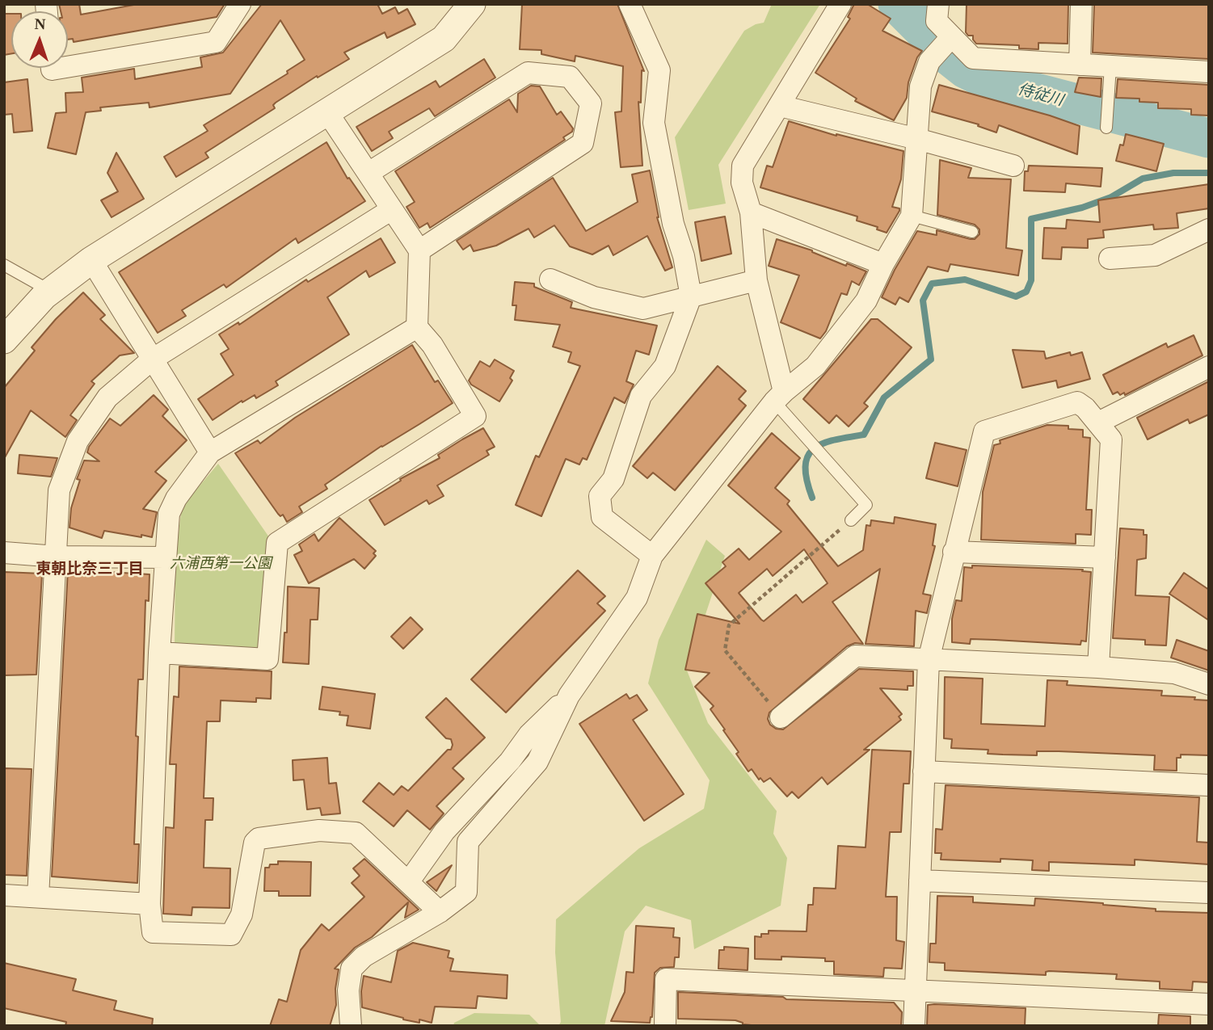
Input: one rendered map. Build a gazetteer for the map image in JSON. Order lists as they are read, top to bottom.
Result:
{
  "districts": ["東朝比奈三丁目"],
  "water": ["侍従川"],
  "parks": ["六浦西第一公園"],
  "north": "top"
}
